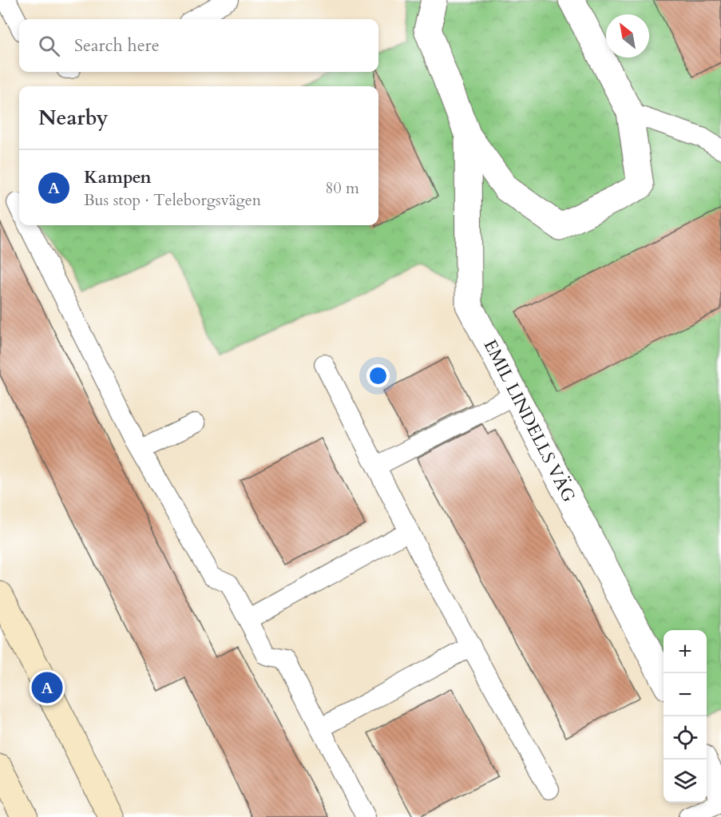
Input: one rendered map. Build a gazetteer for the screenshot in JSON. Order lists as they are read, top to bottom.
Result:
{
  "streets": {
    "street": ["EMIL LINDELLS VÄG"]
  },
  "north": "top left",
  "page": {
    "search": "Search here",
    "heading": "Nearby",
    "list": [
      {
        "mark": "A",
        "name": "Kampen",
        "note": "Bus stop · Teleborgsvägen",
        "value": "80 m"
      }
    ],
    "map_buttons": ["+", "−"],
    "pins": "A"
  }
}
